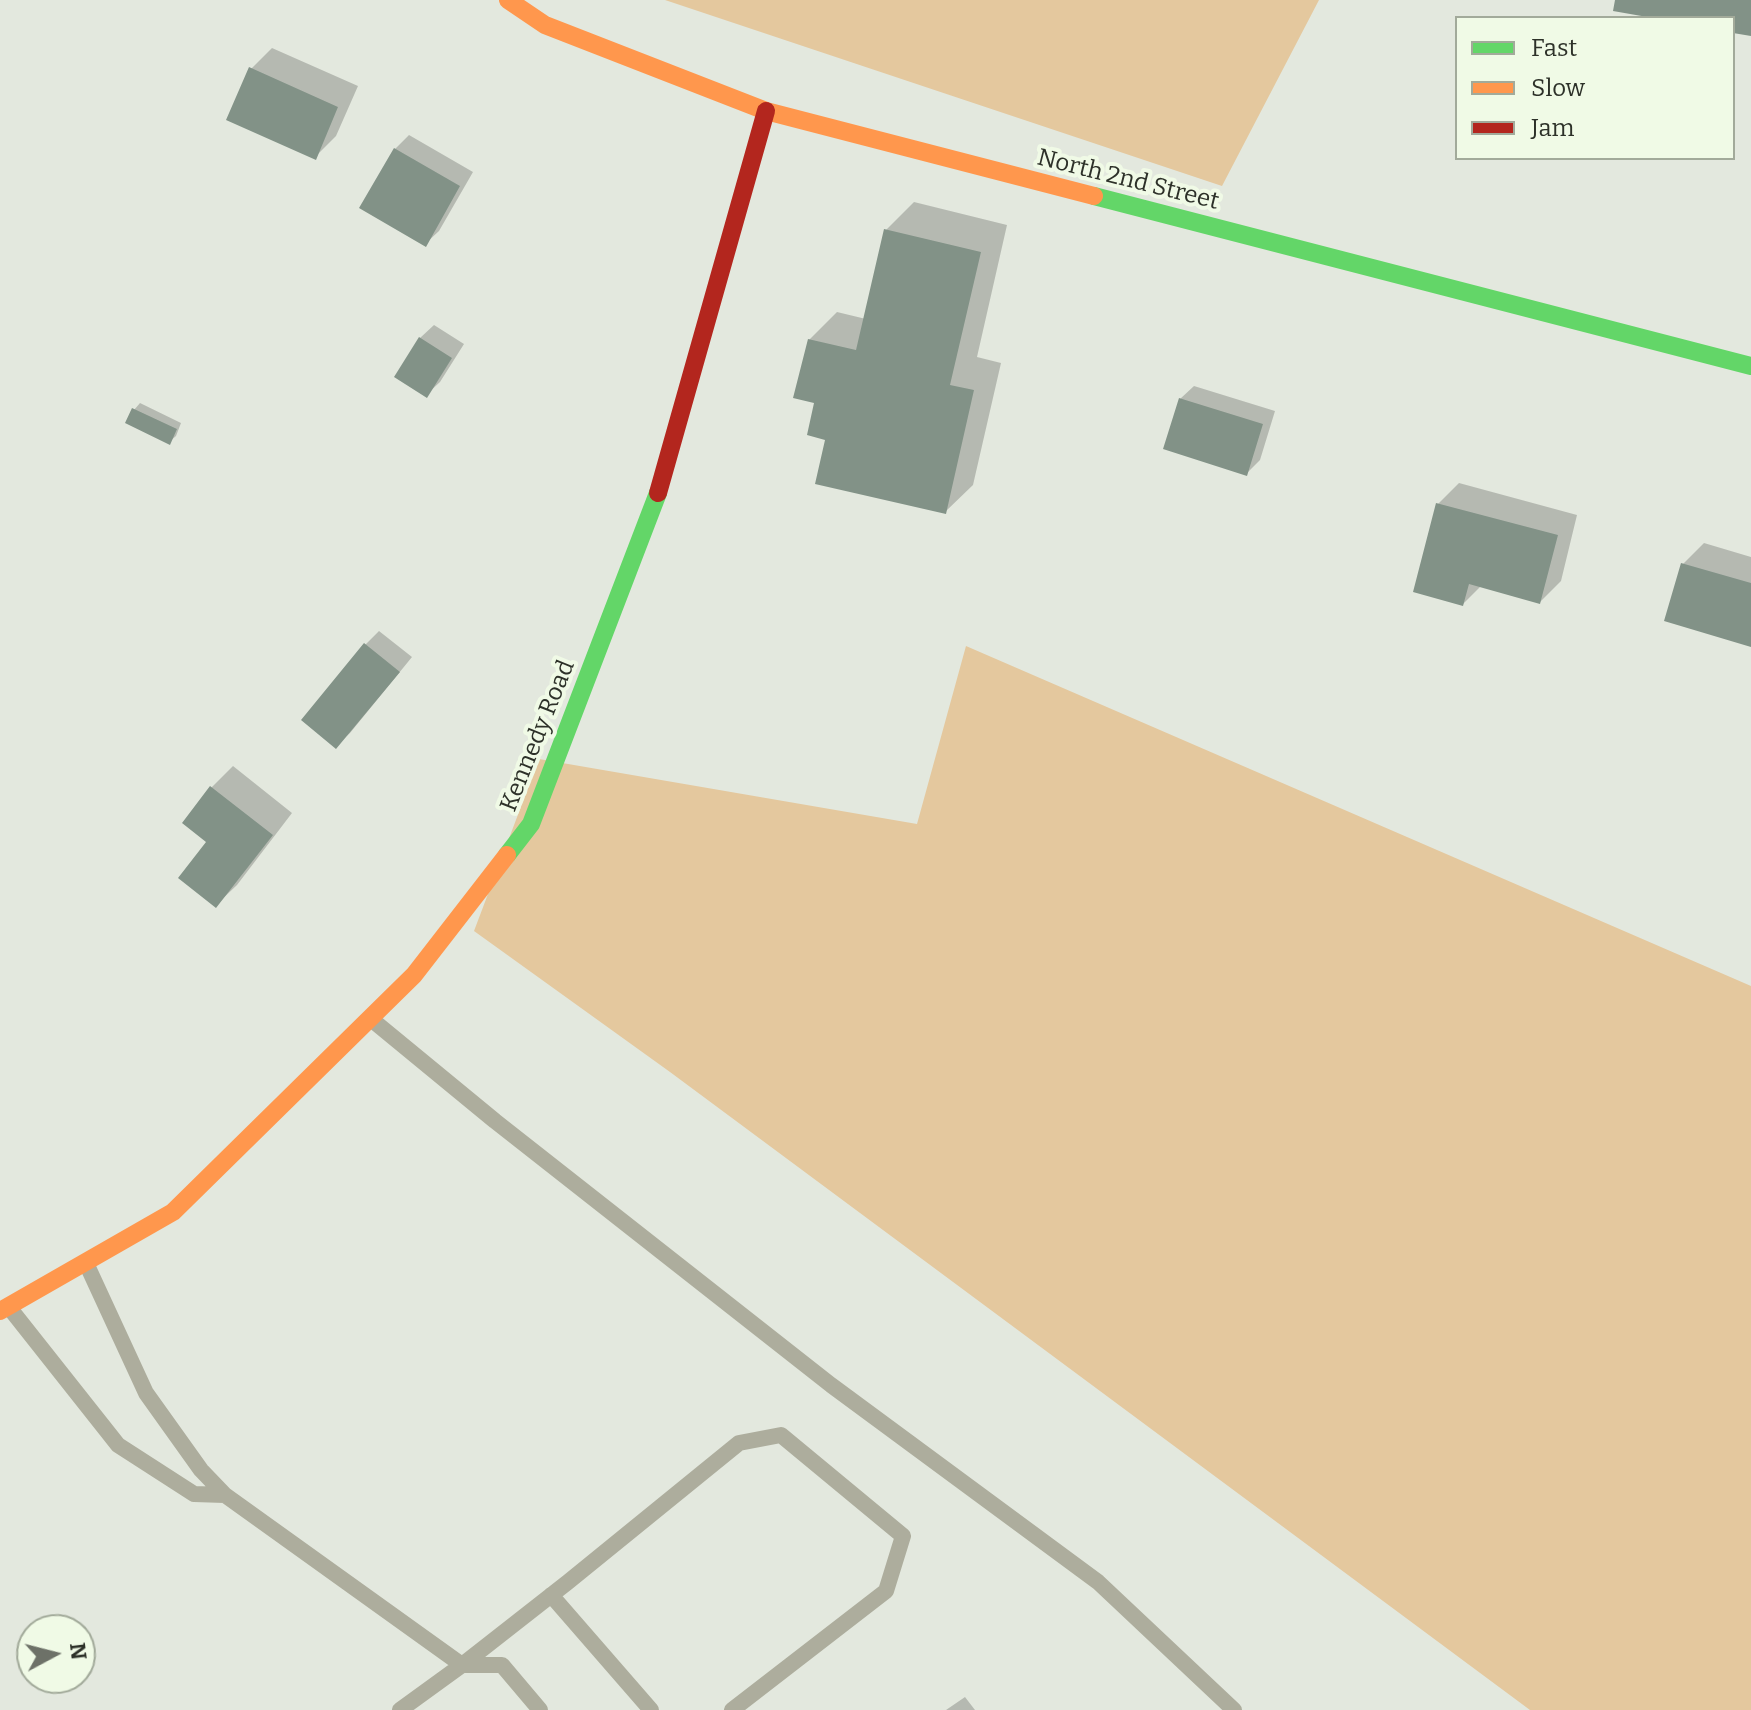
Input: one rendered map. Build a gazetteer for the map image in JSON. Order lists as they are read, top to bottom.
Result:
{
  "streets": {
    "street": ["North 2nd Street", "Kennedy Road"]
  },
  "crossings": [
    ["North 2nd Street", "Kennedy Road"]
  ],
  "legend": ["Fast", "Slow", "Jam"],
  "north": "right"
}
